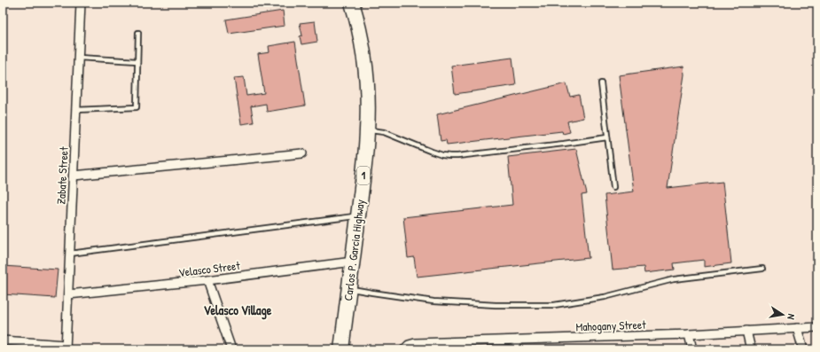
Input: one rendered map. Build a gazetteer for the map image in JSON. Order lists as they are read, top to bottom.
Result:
{
  "streets": {
    "highway": ["1", "Carlos P. Garcia Highway"],
    "street": ["Zabate Street", "Velasco Street", "Mahogany Street"]
  },
  "crossings": [
    ["Zabate Street", "Velasco Street"],
    ["Carlos P. Garcia Highway", "Velasco Street"]
  ],
  "districts": ["Velasco Village"],
  "north": "right"
}
